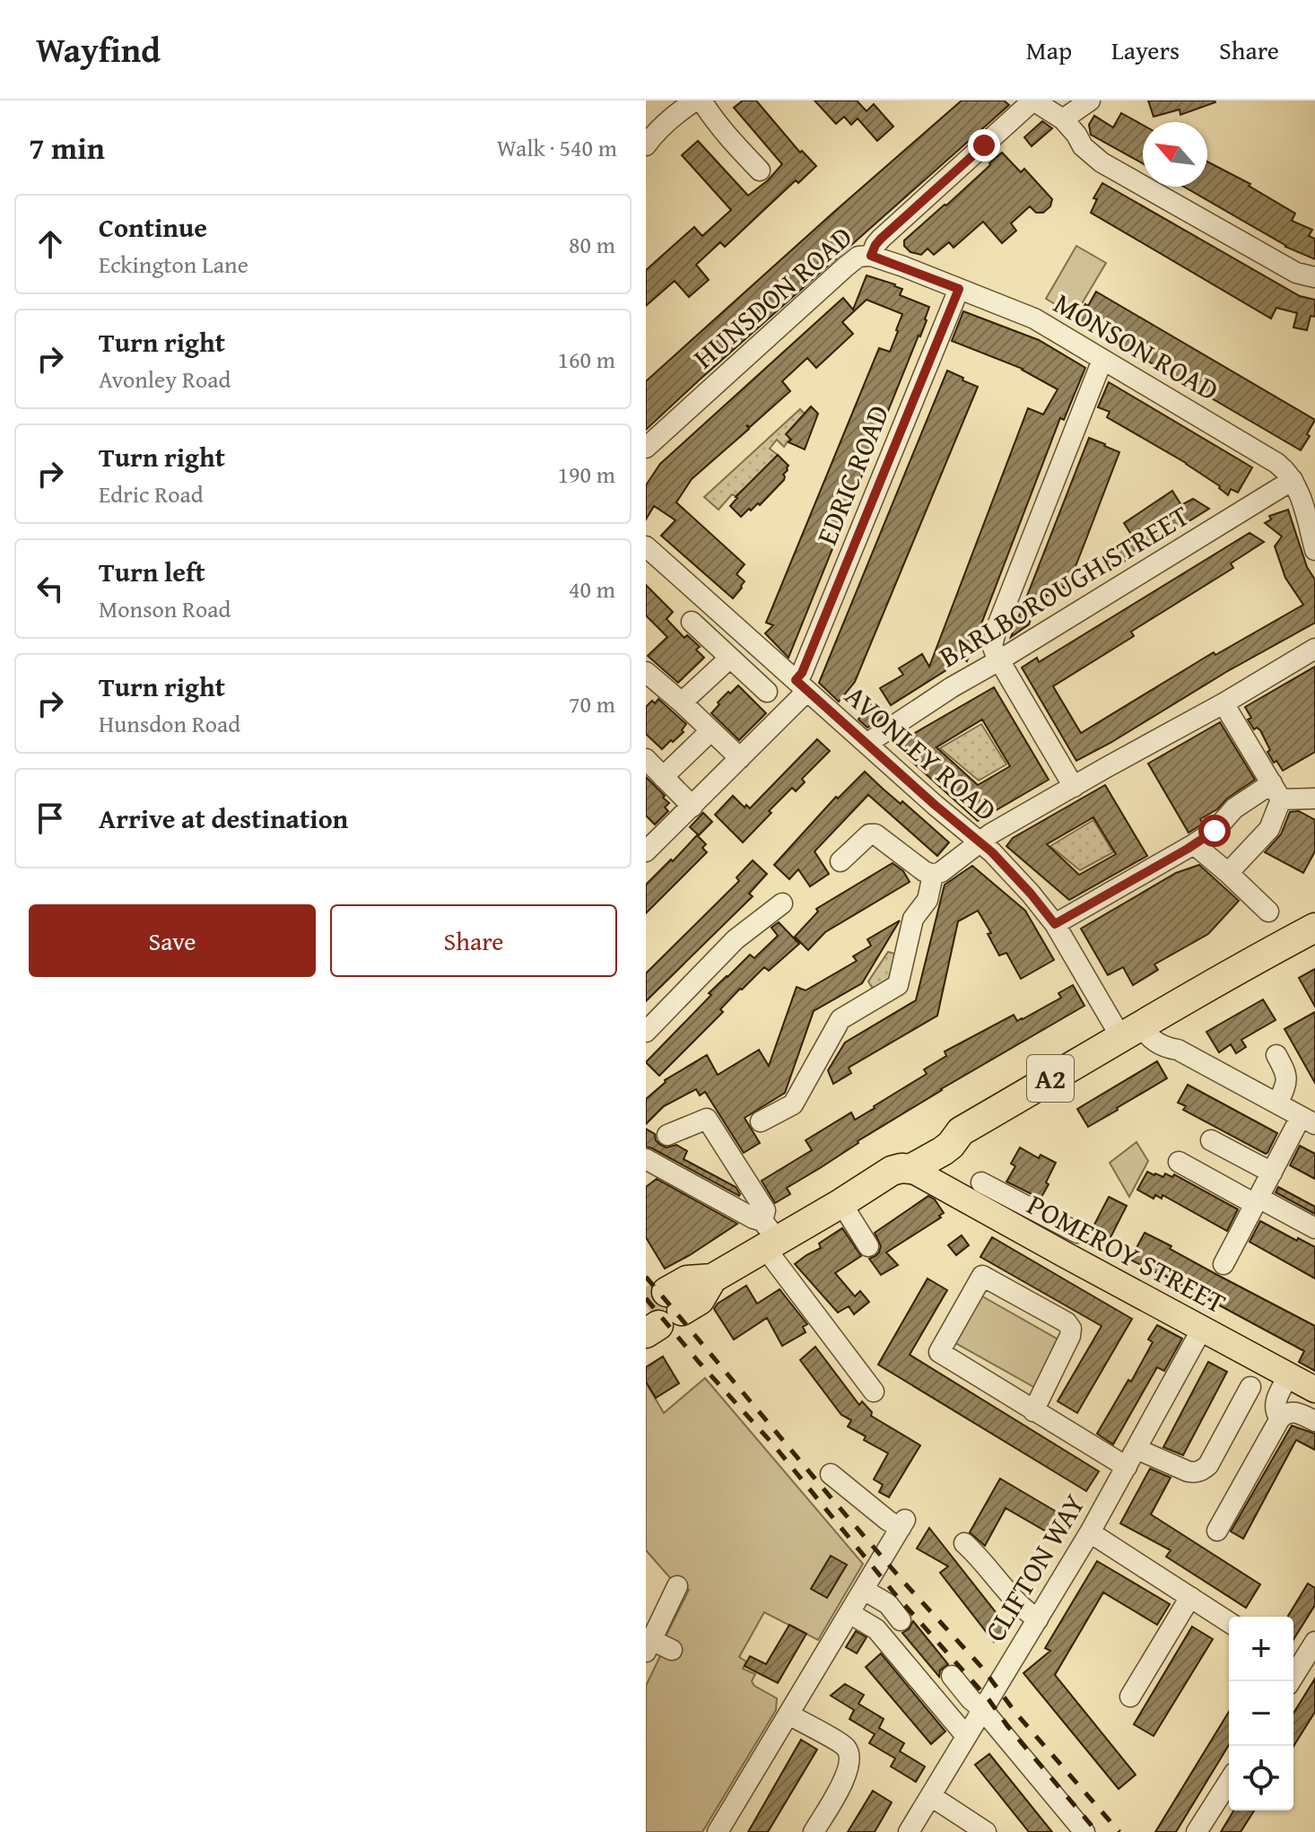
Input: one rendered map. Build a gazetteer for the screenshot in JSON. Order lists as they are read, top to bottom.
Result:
{
  "streets": {
    "highway": ["A2"],
    "main road": ["POMEROY STREET"],
    "street": [
      "HUNSDON ROAD",
      "MONSON ROAD",
      "EDRIC ROAD",
      "BARLBOROUGH STREET",
      "AVONLEY ROAD",
      "CLIFTON WAY"
    ]
  },
  "crossings": [
    ["HUNSDON ROAD", "MONSON ROAD"],
    ["MONSON ROAD", "EDRIC ROAD"],
    ["MONSON ROAD", "BARLBOROUGH STREET"],
    ["EDRIC ROAD", "AVONLEY ROAD"],
    ["BARLBOROUGH STREET", "AVONLEY ROAD"],
    ["AVONLEY ROAD", "A2"],
    ["A2", "POMEROY STREET"],
    ["POMEROY STREET", "CLIFTON WAY"]
  ],
  "north": "top left",
  "page": {
    "header": "Wayfind",
    "nav": ["Map", "Layers", "Share"],
    "heading": ["7 min", "Walk · 540 m"],
    "list": [
      ["Continue", "Eckington Lane", "80 m"],
      ["Turn right", "Avonley Road", "160 m"],
      ["Turn right", "Edric Road", "190 m"],
      ["Turn left", "Monson Road", "40 m"],
      ["Turn right", "Hunsdon Road", "70 m"],
      "Arrive at destination"
    ],
    "buttons": ["Save", "Share"],
    "map_buttons": ["+", "−"]
  }
}
